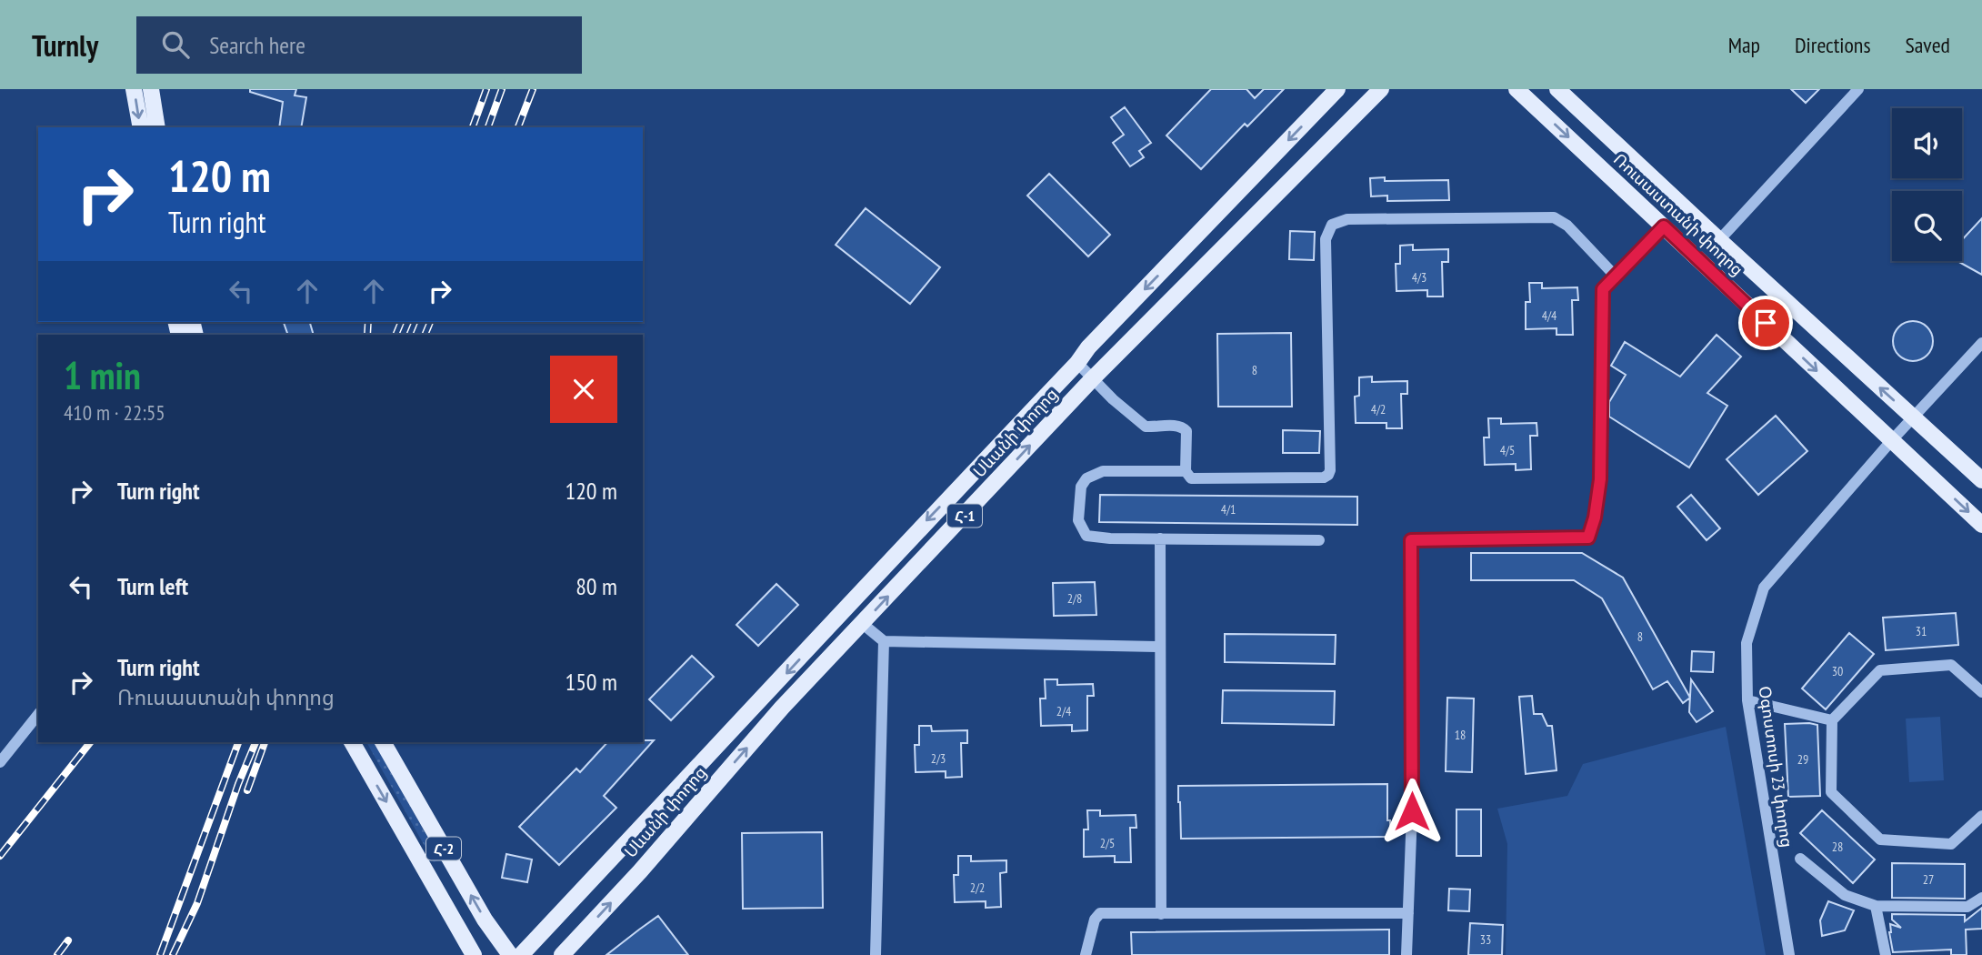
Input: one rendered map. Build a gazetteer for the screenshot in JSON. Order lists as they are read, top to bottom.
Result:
{
  "streets": {
    "main road": [
      "Ռուսաստանի փողոց",
      "Սևանի փողոց",
      "Հ-1",
      "Հ-2"
    ],
    "street": ["Օգոստոսի 23 փողոց"]
  },
  "crossings": [
    ["Ռուսաստանի փողոց", "Օգոստոսի 23 փողոց"]
  ],
  "house_numbers": [
    "4/3",
    "4/4",
    "8",
    "4/2",
    "4/5",
    "4/1",
    "2/8",
    "31",
    "8",
    "30",
    "2/4",
    "18",
    "2/3",
    "29",
    "2/5",
    "28",
    "27",
    "2/2",
    "33"
  ],
  "page": {
    "header": "Turnly",
    "search": "Search here",
    "nav": ["Map", "Directions", "Saved"],
    "turn": ["120 m", "Turn right"],
    "heading": ["1 min", "410 m · 22:55"],
    "list": [
      {
        "name": "Turn right",
        "value": "120 m"
      },
      {
        "name": "Turn left",
        "value": "80 m"
      },
      {
        "name": "Turn right",
        "note": "Ռուսաստանի փողոց",
        "value": "150 m"
      }
    ]
  }
}
